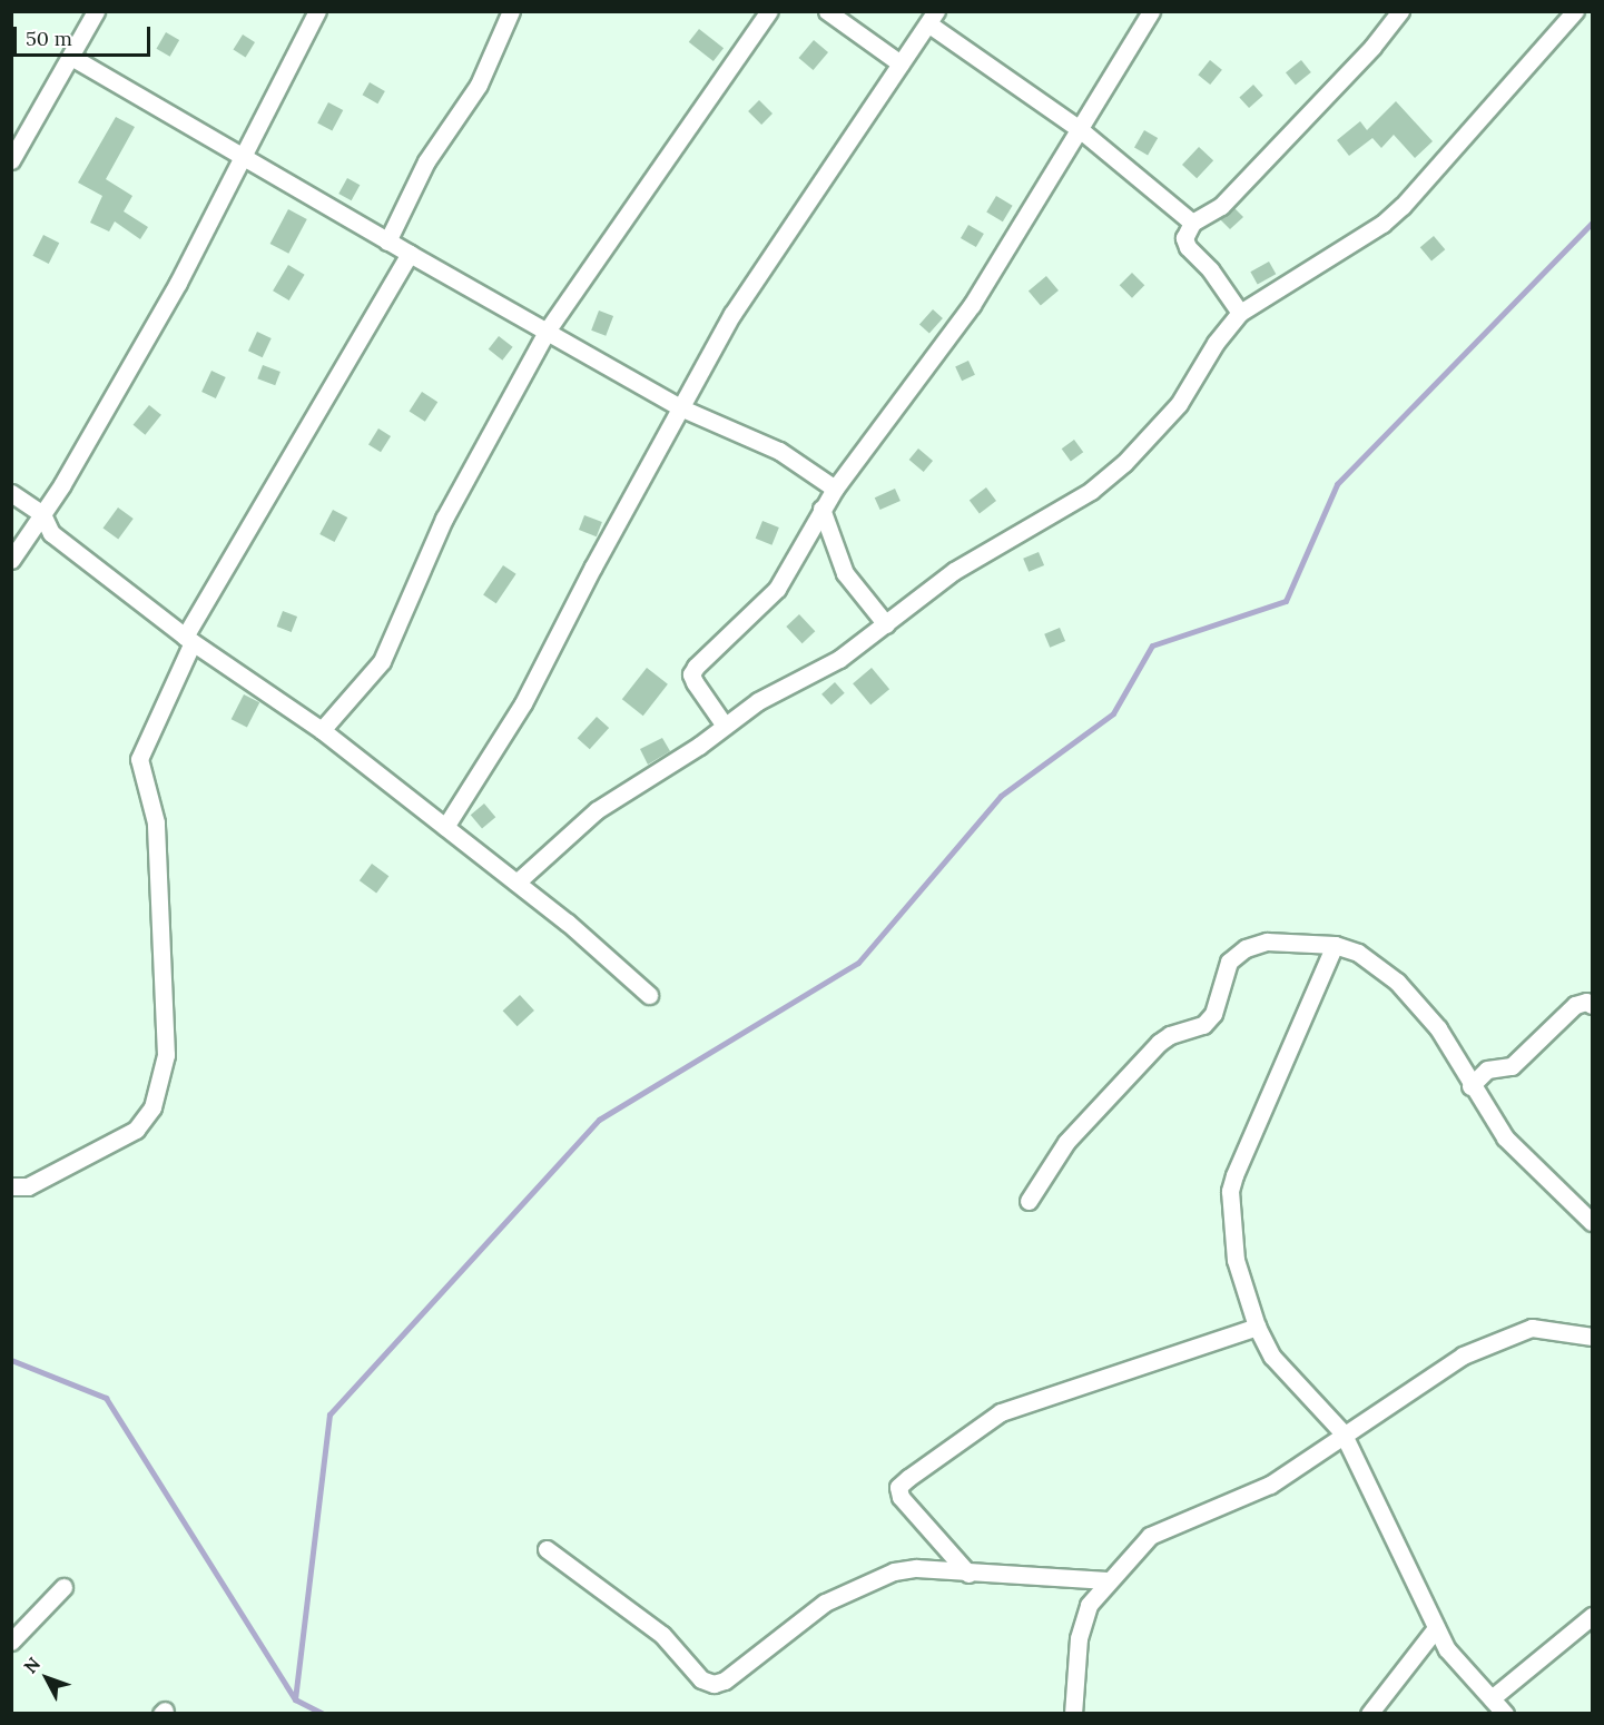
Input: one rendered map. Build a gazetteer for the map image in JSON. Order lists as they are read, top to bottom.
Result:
{
  "scale_bar": "50 m",
  "north": "top left"
}
